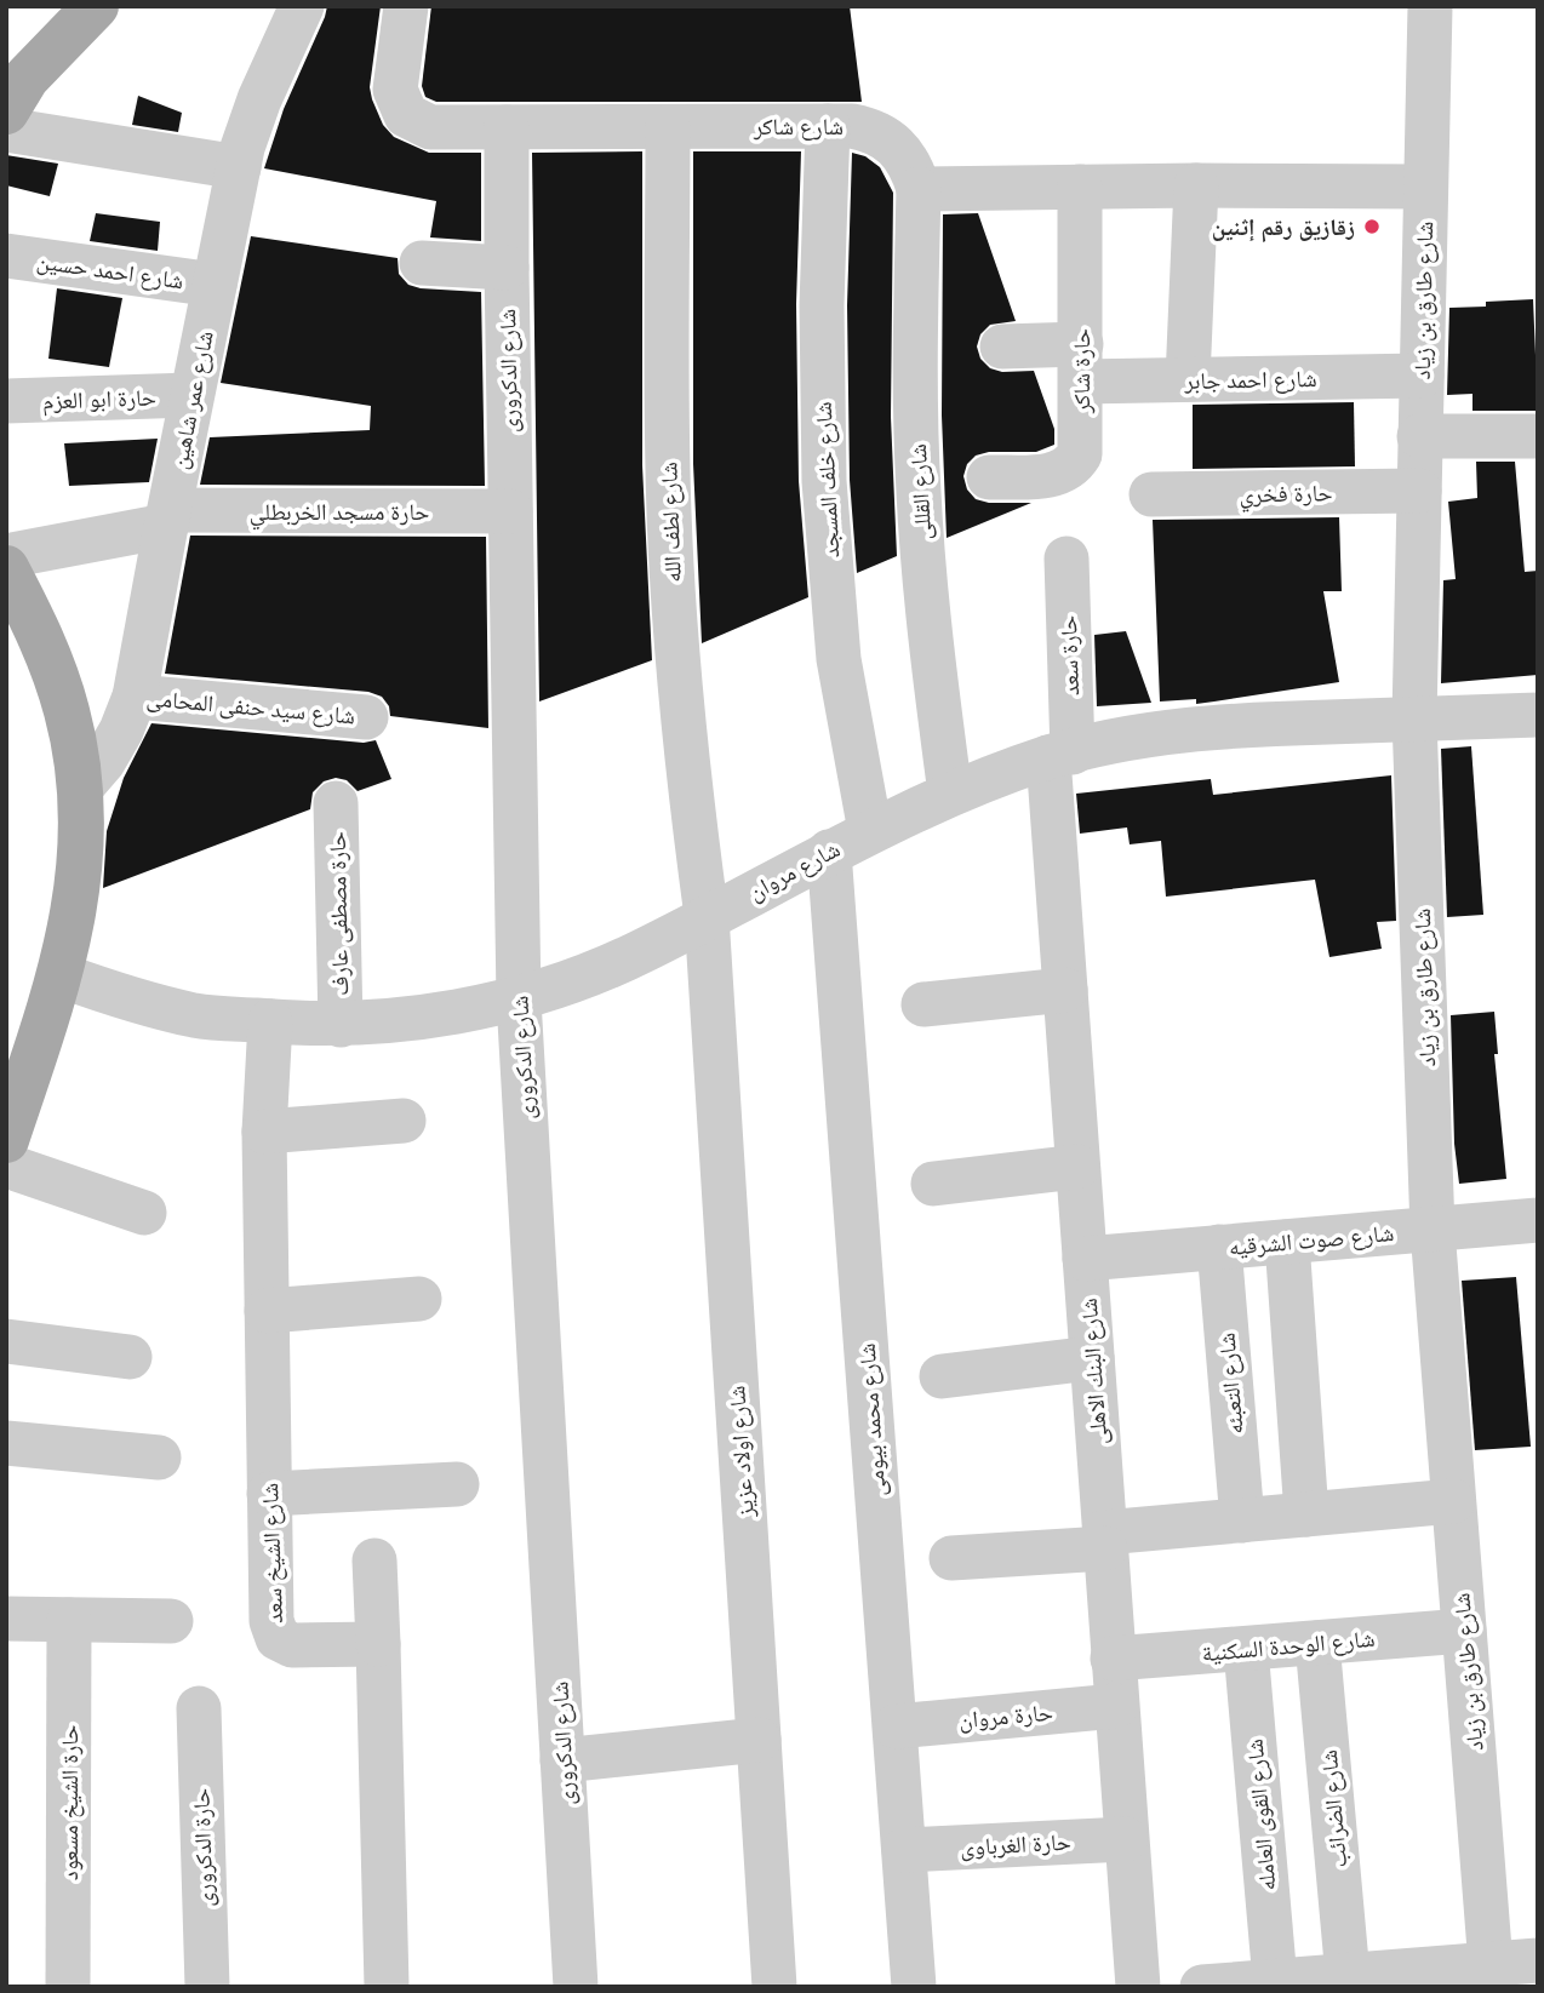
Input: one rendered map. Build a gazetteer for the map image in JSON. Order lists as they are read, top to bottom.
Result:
{
  "streets": {
    "street": [
      "شارع شاكر",
      "شارع احمد حسين",
      "شارع طارق بن زياد",
      "شارع الدكرورى",
      "حارة شاكر",
      "شارع احمد جابر",
      "حارة ابو العزم",
      "شارع عمر شاهين",
      "شارع خلف المسجد",
      "شارع القللى",
      "حارة فخري",
      "حارة مسجد الخربطلي",
      "شارع لطف الله",
      "حارة سعد",
      "شارع سيد حنفى المحامى",
      "شارع مروان",
      "حارة مصطفى عارف",
      "شارع صوت الشرقيه",
      "شارع البنك الاهلى",
      "شارع التعبئه",
      "شارع محمد بيومى",
      "شارع اولاد عزيز",
      "شارع الشيخ سعد",
      "شارع الوحدة السكنية",
      "حارة مروان",
      "حارة الشيخ مسعود",
      "شارع الضرائب",
      "شارع القوى العامله",
      "حارة الغرباوى",
      "حارة الدكرورى"
    ]
  },
  "crossings": [
    ["شارع شاكر", "شارع الدكرورى"],
    ["شارع شاكر", "شارع خلف المسجد"],
    ["شارع شاكر", "شارع القللى"],
    ["شارع شاكر", "شارع لطف الله"],
    ["شارع احمد حسين", "شارع عمر شاهين"],
    ["شارع طارق بن زياد", "شارع احمد جابر"],
    ["شارع طارق بن زياد", "حارة فخري"],
    ["شارع طارق بن زياد", "شارع مروان"],
    ["شارع طارق بن زياد", "شارع صوت الشرقيه"],
    ["شارع طارق بن زياد", "شارع الوحدة السكنية"],
    ["شارع الدكرورى", "حارة مسجد الخربطلي"],
    ["شارع الدكرورى", "شارع مروان"],
    ["حارة شاكر", "شارع احمد جابر"],
    ["حارة ابو العزم", "شارع عمر شاهين"],
    ["شارع عمر شاهين", "حارة مسجد الخربطلي"],
    ["شارع عمر شاهين", "شارع سيد حنفى المحامى"],
    ["شارع خلف المسجد", "شارع مروان"],
    ["شارع القللى", "شارع مروان"],
    ["شارع لطف الله", "شارع مروان"],
    ["شارع لطف الله", "شارع اولاد عزيز"],
    ["حارة سعد", "شارع مروان"],
    ["حارة سعد", "شارع البنك الاهلى"],
    ["شارع مروان", "حارة مصطفى عارف"],
    ["شارع مروان", "شارع البنك الاهلى"],
    ["شارع مروان", "شارع محمد بيومى"],
    ["شارع مروان", "شارع اولاد عزيز"],
    ["شارع مروان", "شارع الشيخ سعد"],
    ["شارع صوت الشرقيه", "شارع البنك الاهلى"],
    ["شارع صوت الشرقيه", "شارع التعبئه"],
    ["شارع البنك الاهلى", "شارع الوحدة السكنية"],
    ["شارع البنك الاهلى", "حارة مروان"],
    ["شارع البنك الاهلى", "حارة الغرباوى"],
    ["شارع محمد بيومى", "حارة مروان"],
    ["شارع محمد بيومى", "حارة الغرباوى"],
    ["شارع الوحدة السكنية", "شارع الضرائب"],
    ["شارع الوحدة السكنية", "شارع القوى العامله"]
  ],
  "places": ["زقازيق رقم إثنين"]
}
